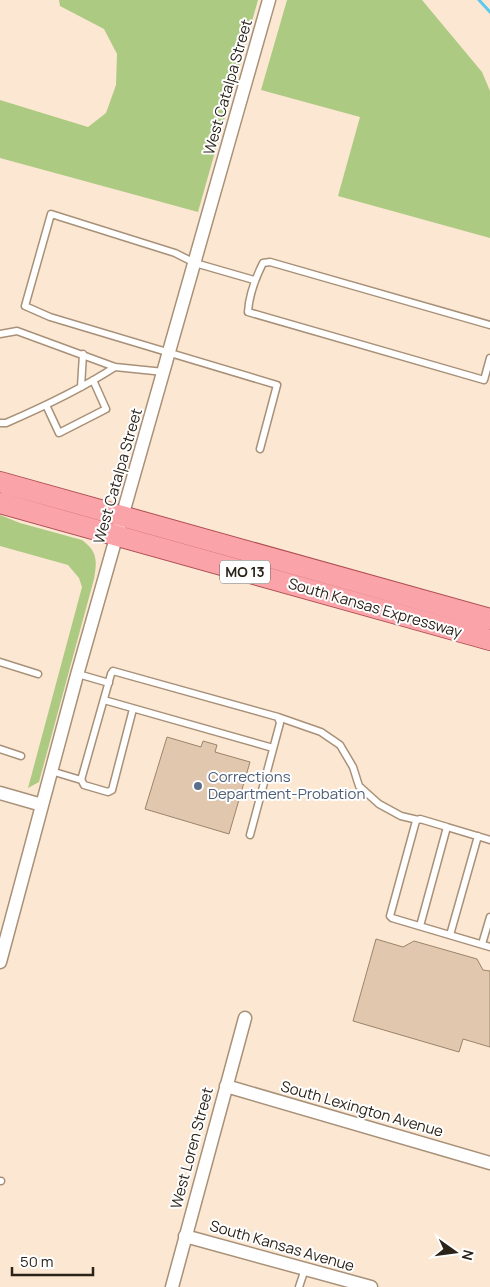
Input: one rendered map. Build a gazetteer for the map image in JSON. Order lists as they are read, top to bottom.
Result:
{
  "streets": {
    "main road": ["MO 13", "South Kansas Expressway"],
    "street": [
      "West Catalpa Street",
      "South Lexington Avenue",
      "West Loren Street",
      "South Kansas Avenue"
    ]
  },
  "crossings": [
    ["West Catalpa Street", "South Kansas Expressway"],
    ["South Lexington Avenue", "West Loren Street"],
    ["West Loren Street", "South Kansas Avenue"]
  ],
  "places": ["Corrections Department-Probation"],
  "scale_bar": "50 m",
  "north": "right"
}
